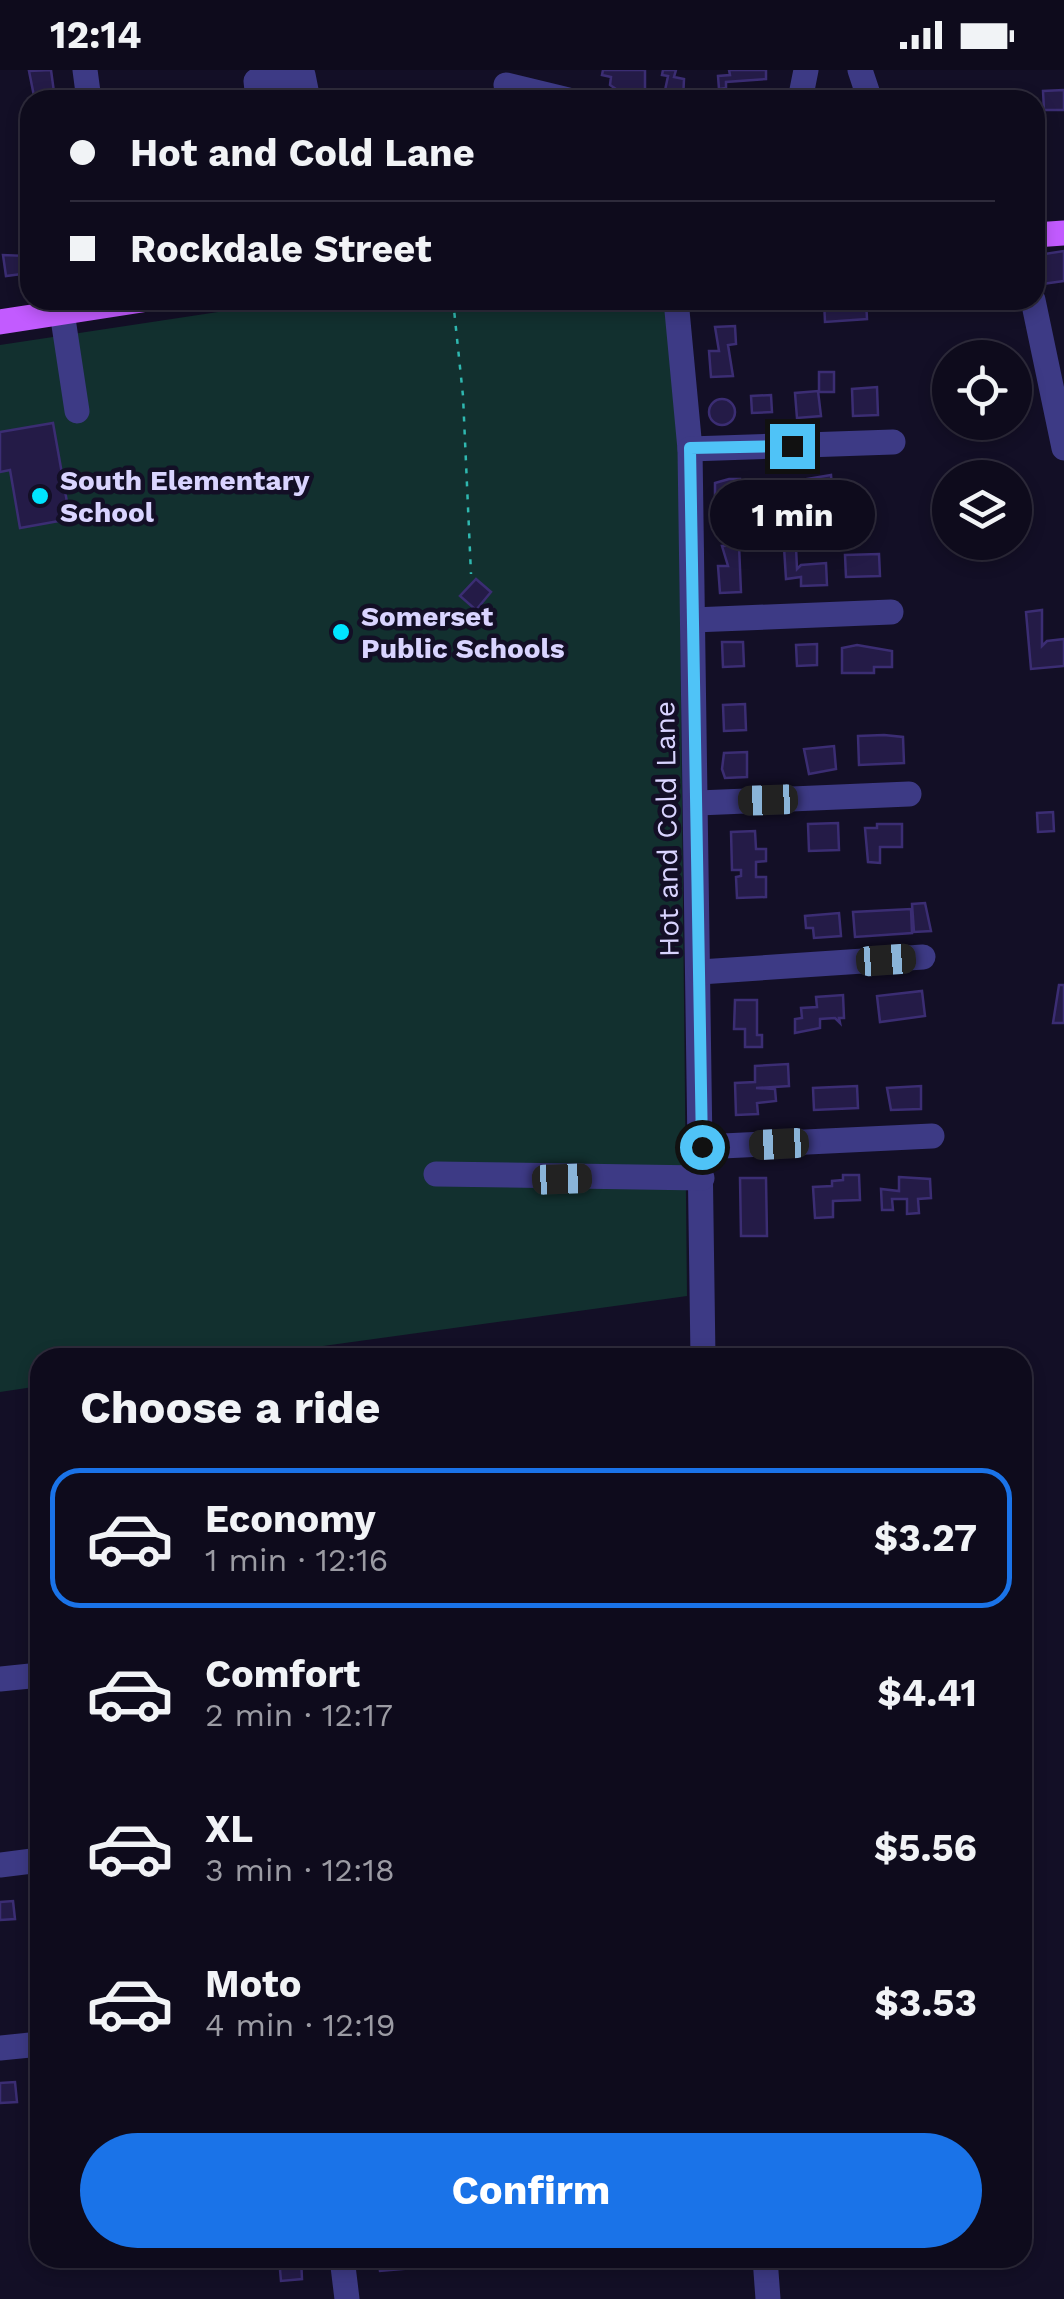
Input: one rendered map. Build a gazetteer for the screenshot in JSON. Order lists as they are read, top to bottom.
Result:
{
  "streets": {
    "street": ["Hot and Cold Lane"]
  },
  "places": ["South Elementary School", "Somerset Public Schools"],
  "page": {
    "status": "12:14",
    "banner": ["Hot and Cold Lane", "Rockdale Street"],
    "bubble": "1 min",
    "heading": "Choose a ride",
    "list": [
      {
        "name": "Economy",
        "note": "1 min · 12:16",
        "value": "$3.27"
      },
      {
        "name": "Comfort",
        "note": "2 min · 12:17",
        "value": "$4.41"
      },
      {
        "name": "XL",
        "note": "3 min · 12:18",
        "value": "$5.56"
      },
      {
        "name": "Moto",
        "note": "4 min · 12:19",
        "value": "$3.53"
      }
    ],
    "buttons": "Confirm"
  }
}
